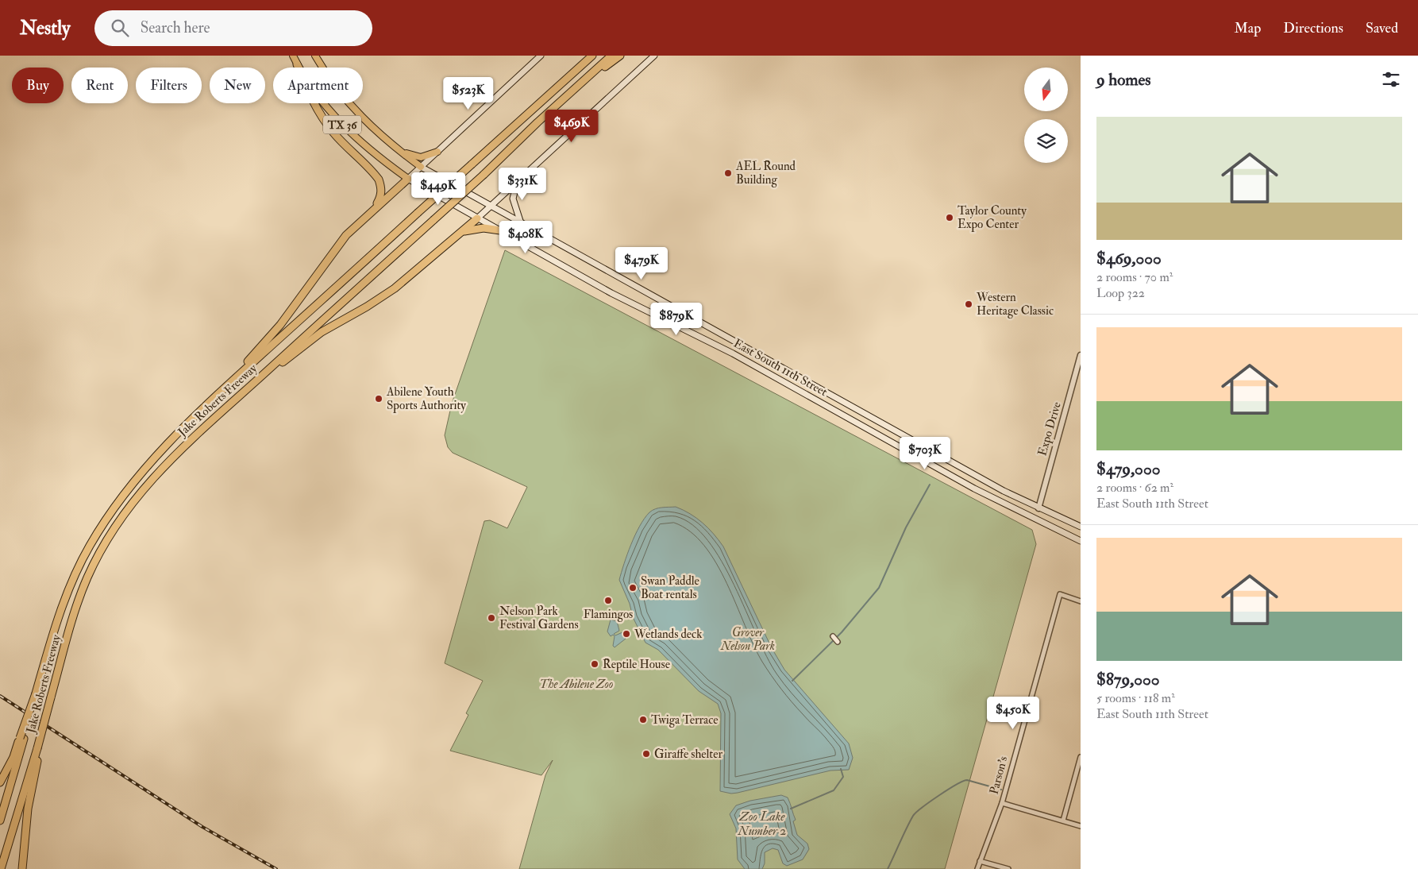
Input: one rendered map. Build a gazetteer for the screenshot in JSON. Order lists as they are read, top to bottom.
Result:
{
  "streets": {
    "highway": ["Jake Roberts Freeway"],
    "main road": ["TX 36", "East South 11th Street"],
    "street": ["Expo Drive", "Parson's"]
  },
  "crossings": [
    ["TX 36", "East South 11th Street"],
    ["East South 11th Street", "Expo Drive"]
  ],
  "water": ["Zoo Lake Number 2"],
  "parks": ["Grover Nelson Park", "The Abilene Zoo"],
  "places": [
    "AEL Round Building",
    "Taylor County Expo Center",
    "Western Heritage Classic",
    "Abilene Youth Sports Authority",
    "Swan Paddle Boat rentals",
    "Flamingos",
    "Nelson Park Festival Gardens",
    "Wetlands deck",
    "Reptile House",
    "Twiga Terrace",
    "Giraffe shelter"
  ],
  "north": "bottom",
  "page": {
    "header": "Nestly",
    "search": "Search here",
    "nav": ["Map", "Directions", "Saved"],
    "heading": "9 homes",
    "chip": [
      "Buy",
      "Rent",
      "Filters",
      "New",
      "Apartment"
    ],
    "price": [
      "$523K",
      "$469K",
      "$331K",
      "$449K",
      "$408K",
      "$479K",
      "$879K",
      "$703K",
      "$450K"
    ],
    "list": [
      {
        "name": "$469,000",
        "note": "2 rooms · 70 m² · Loop 322"
      },
      {
        "name": "$479,000",
        "note": "2 rooms · 62 m² · East South 11th Street"
      },
      {
        "name": "$879,000",
        "note": "5 rooms · 118 m² · East South 11th Street"
      }
    ]
  }
}
